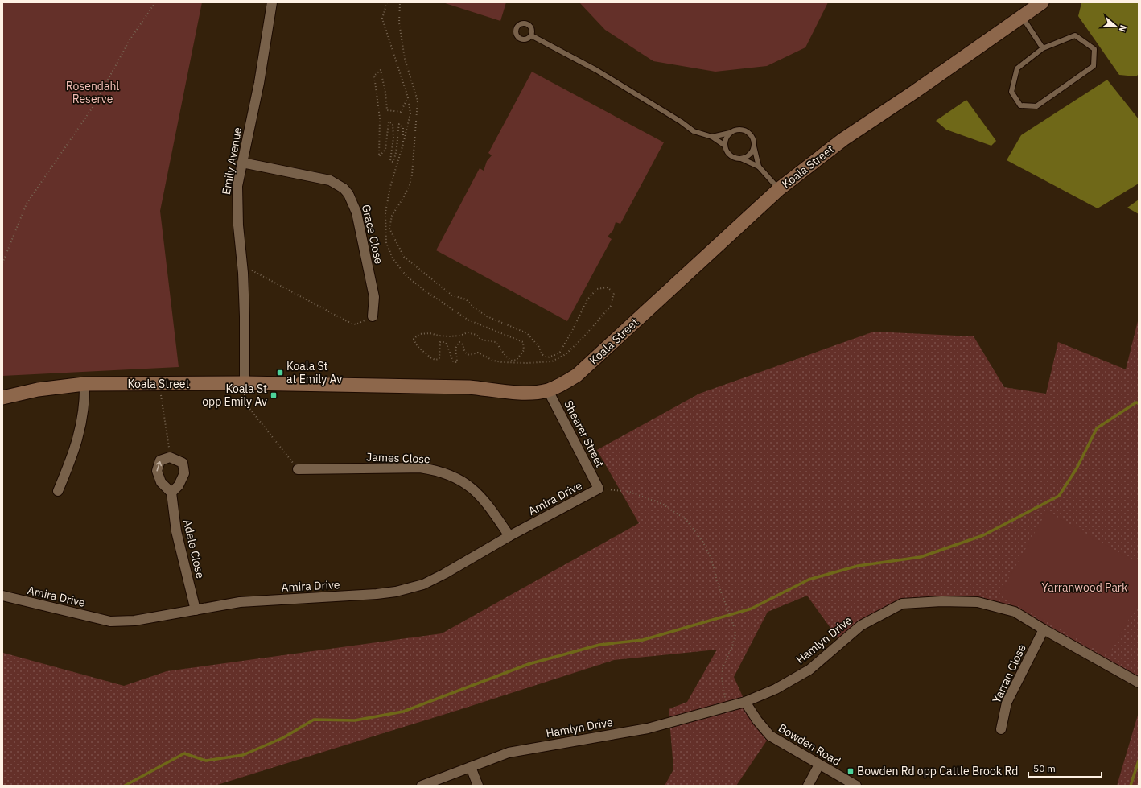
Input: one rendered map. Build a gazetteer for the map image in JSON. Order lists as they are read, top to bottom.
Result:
{
  "streets": {
    "street": [
      "Emily Avenue",
      "Koala Street",
      "Grace Close",
      "Shearer Street",
      "James Close",
      "Amira Drive",
      "Adele Close",
      "Hamlyn Drive",
      "Yarran Close",
      "Bowden Road"
    ]
  },
  "crossings": [
    ["Emily Avenue", "Koala Street"],
    ["Emily Avenue", "Grace Close"],
    ["Koala Street", "Shearer Street"],
    ["Shearer Street", "Amira Drive"],
    ["James Close", "Amira Drive"],
    ["Amira Drive", "Adele Close"],
    ["Hamlyn Drive", "Yarran Close"],
    ["Hamlyn Drive", "Bowden Road"]
  ],
  "parks": ["Rosendahl Reserve", "Yarranwood Park"],
  "places": {
    "transit": ["Koala St at Emily Av", "Koala St opp Emily Av", "Bowden Rd opp Cattle Brook Rd"]
  },
  "scale_bar": "50 m",
  "north": "right"
}
